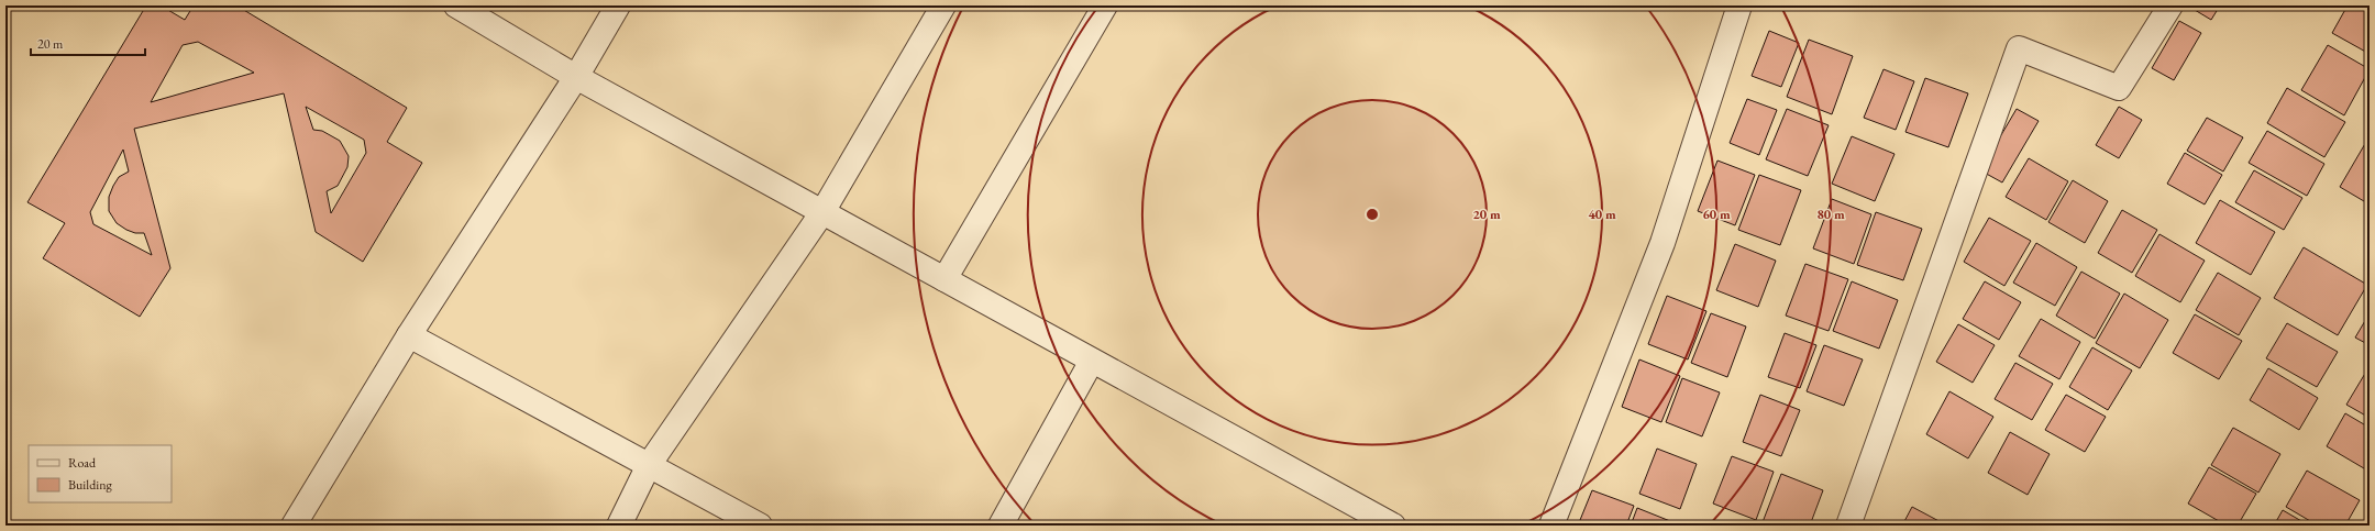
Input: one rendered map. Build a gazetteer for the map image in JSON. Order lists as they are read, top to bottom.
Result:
{
  "legend": ["Road", "Building"],
  "scale_bar": "20 m",
  "rings": [
    "20 m",
    "40 m",
    "60 m",
    "80 m"
  ]
}
